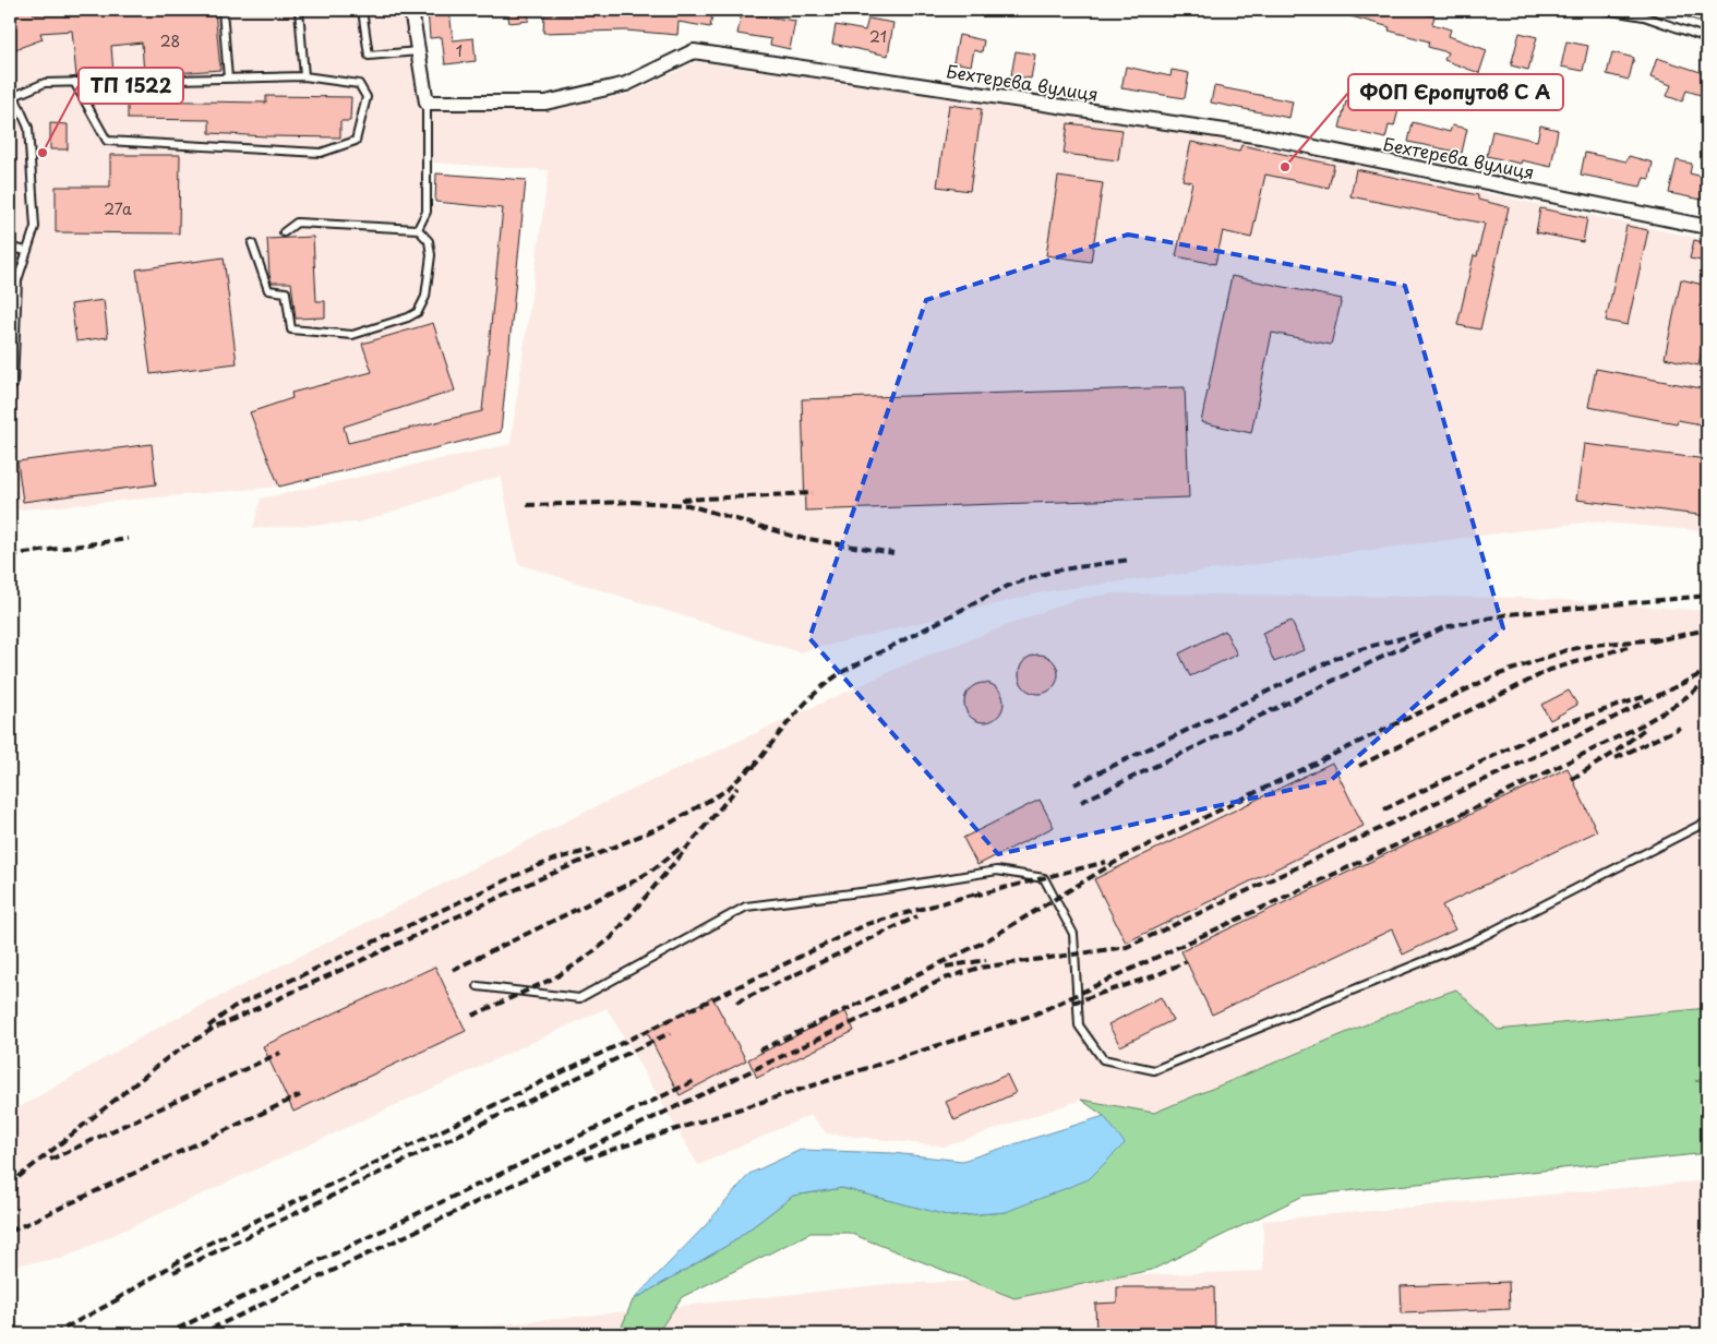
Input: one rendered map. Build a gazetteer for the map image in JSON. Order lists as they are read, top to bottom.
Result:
{
  "streets": {
    "street": ["Бехтерєва вулиця"]
  },
  "places": ["ТП 1522", "ФОП Єропутов С А"],
  "house_numbers": [
    "21",
    "28",
    "1",
    "27а"
  ]
}
